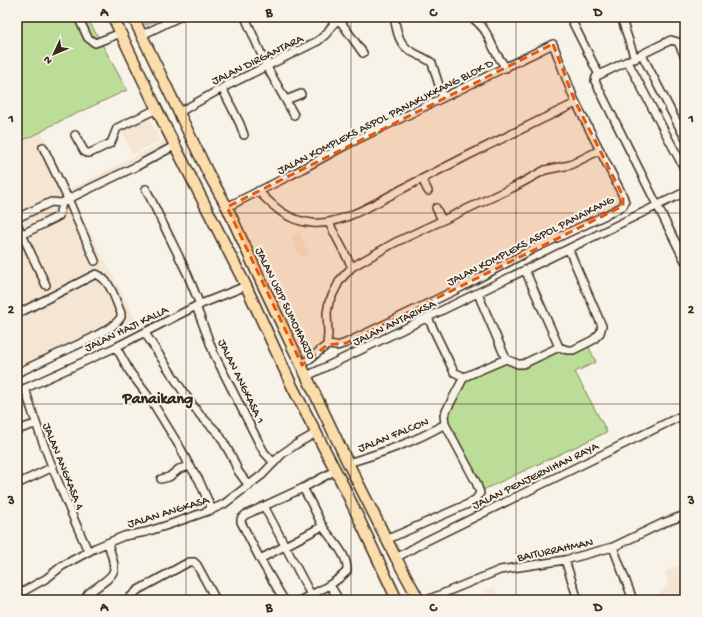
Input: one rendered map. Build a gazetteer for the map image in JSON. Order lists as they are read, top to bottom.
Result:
{
  "streets": {
    "highway": ["JALAN URIP SUMOHARJO"],
    "street": [
      "JALAN DIRGANTARA",
      "JALAN KOMPLEKS ASPOL PANAKUKKANG BLOK D",
      "JALAN KOMPLEKS ASPOL PANAIKANG",
      "JALAN ANTARIKSA",
      "JALAN HAJI KALLA",
      "JALAN ANGKASA 1",
      "JALAN FALCON",
      "JALAN ANGKASA 4",
      "JALAN PENJERNIHAN RAYA",
      "JALAN ANGKASA",
      "BAITURRAHMAN"
    ]
  },
  "crossings": [
    ["JALAN DIRGANTARA", "JALAN URIP SUMOHARJO"],
    ["JALAN KOMPLEKS ASPOL PANAKUKKANG BLOK D", "JALAN KOMPLEKS ASPOL PANAIKANG"],
    ["JALAN KOMPLEKS ASPOL PANAKUKKANG BLOK D", "JALAN URIP SUMOHARJO"],
    ["JALAN URIP SUMOHARJO", "JALAN ANTARIKSA"],
    ["JALAN URIP SUMOHARJO", "JALAN FALCON"],
    ["JALAN URIP SUMOHARJO", "JALAN PENJERNIHAN RAYA"],
    ["JALAN HAJI KALLA", "JALAN ANGKASA 1"],
    ["JALAN HAJI KALLA", "JALAN ANGKASA 4"],
    ["JALAN ANGKASA 1", "JALAN ANGKASA"],
    ["JALAN ANGKASA 4", "JALAN ANGKASA"]
  ],
  "districts": ["Panaikang"],
  "north": "bottom left",
  "grid": {
    "columns": [
      "A",
      "B",
      "C",
      "D"
    ],
    "rows": ["1", "2", "3"]
  }
}
